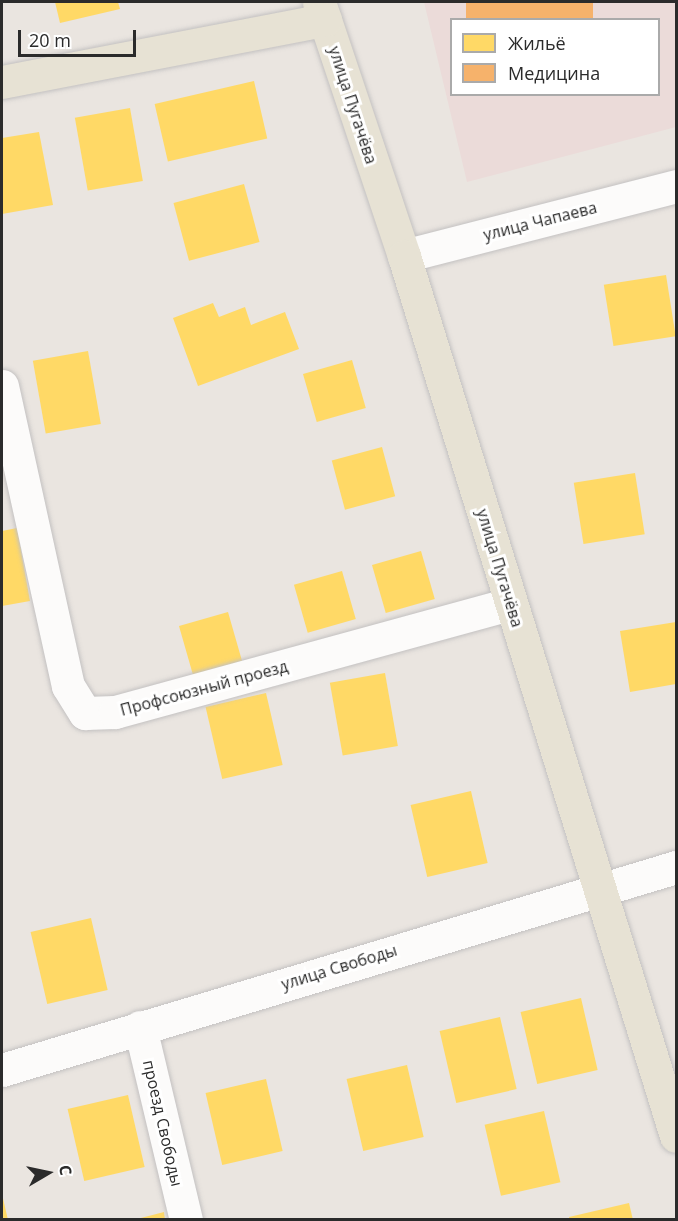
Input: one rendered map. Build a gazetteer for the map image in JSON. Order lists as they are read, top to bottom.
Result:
{
  "streets": {
    "main road": ["улица Пугачёва"],
    "street": [
      "улица Чапаева",
      "Профсоюзный проезд",
      "улица Свободы",
      "проезд Свободы"
    ]
  },
  "crossings": [
    ["улица Пугачёва", "улица Чапаева"],
    ["улица Пугачёва", "Профсоюзный проезд"],
    ["улица Пугачёва", "улица Свободы"],
    ["улица Свободы", "проезд Свободы"]
  ],
  "legend": ["Жильё", "Медицина"],
  "scale_bar": "20 m",
  "north": "right"
}
